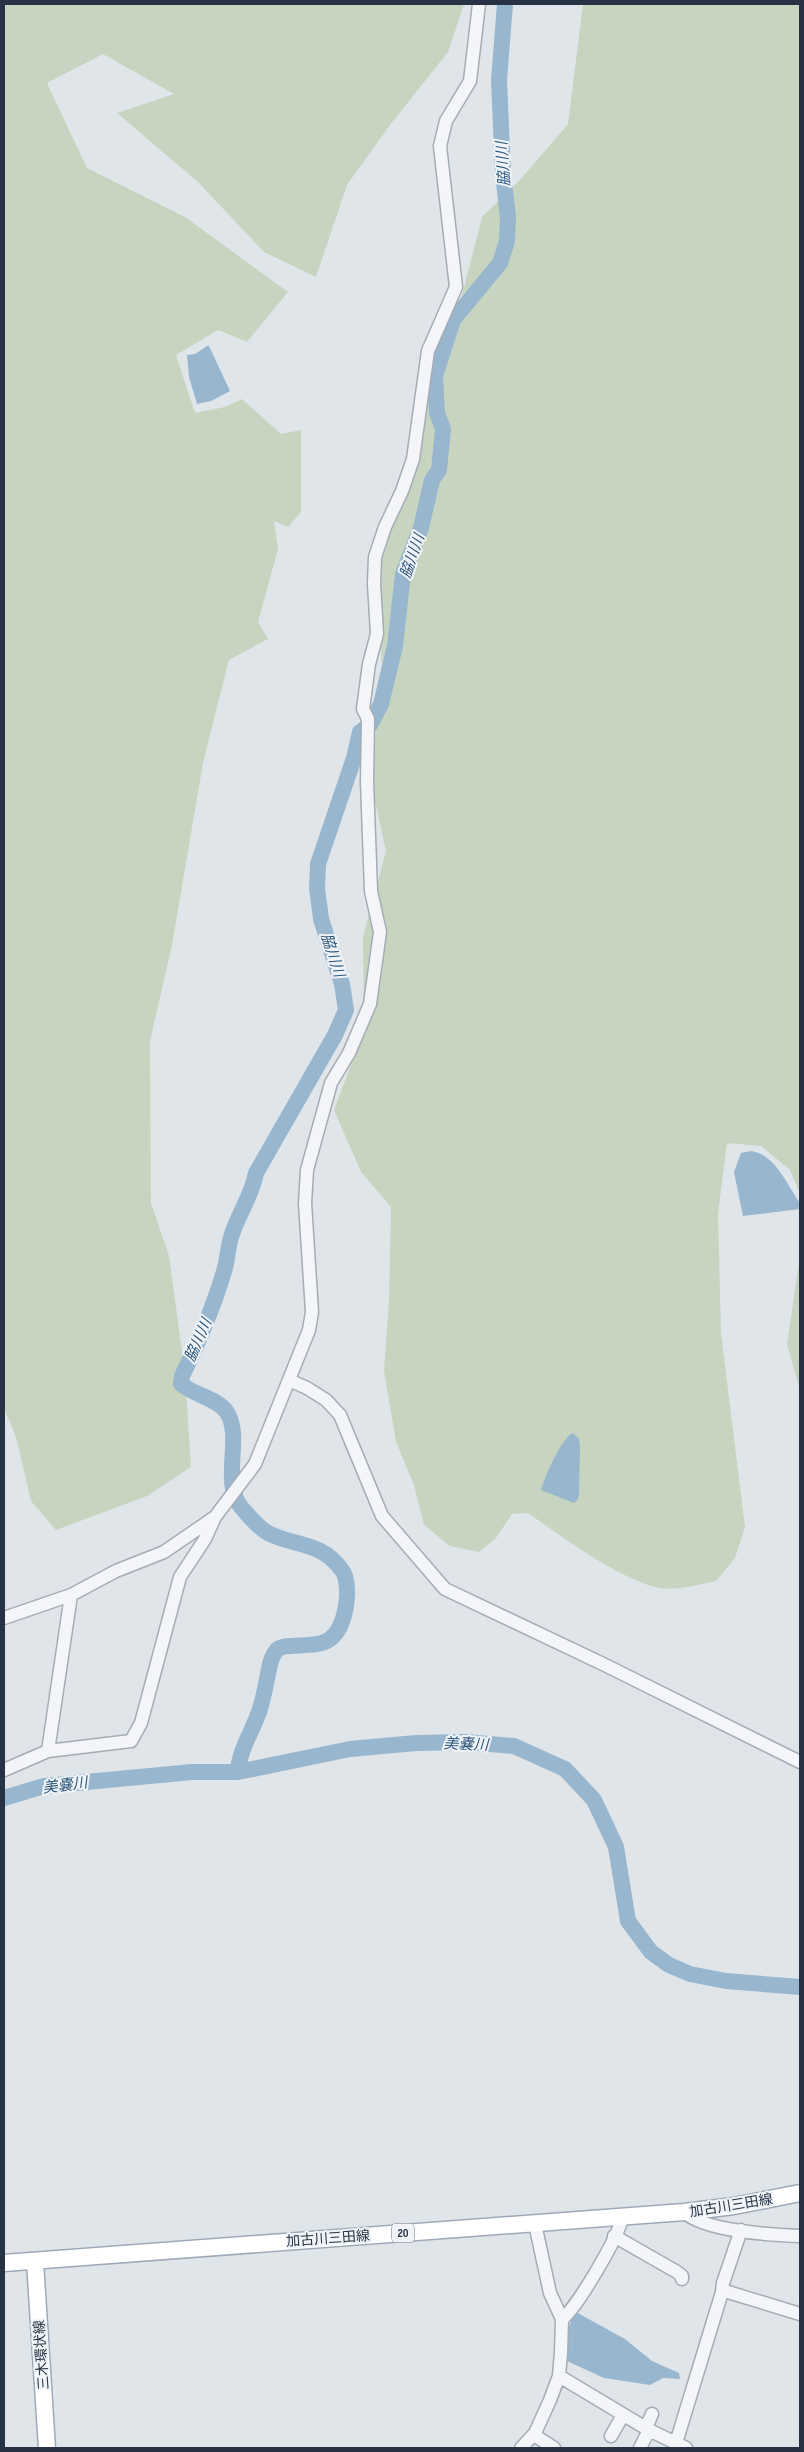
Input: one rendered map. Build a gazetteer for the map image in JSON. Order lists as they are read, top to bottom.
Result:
{
  "streets": {
    "main road": ["加古川三田線", "20", "三木環状線"]
  },
  "crossings": [
    ["加古川三田線", "三木環状線"]
  ],
  "water": ["脇川川", "美嚢川"]
}
